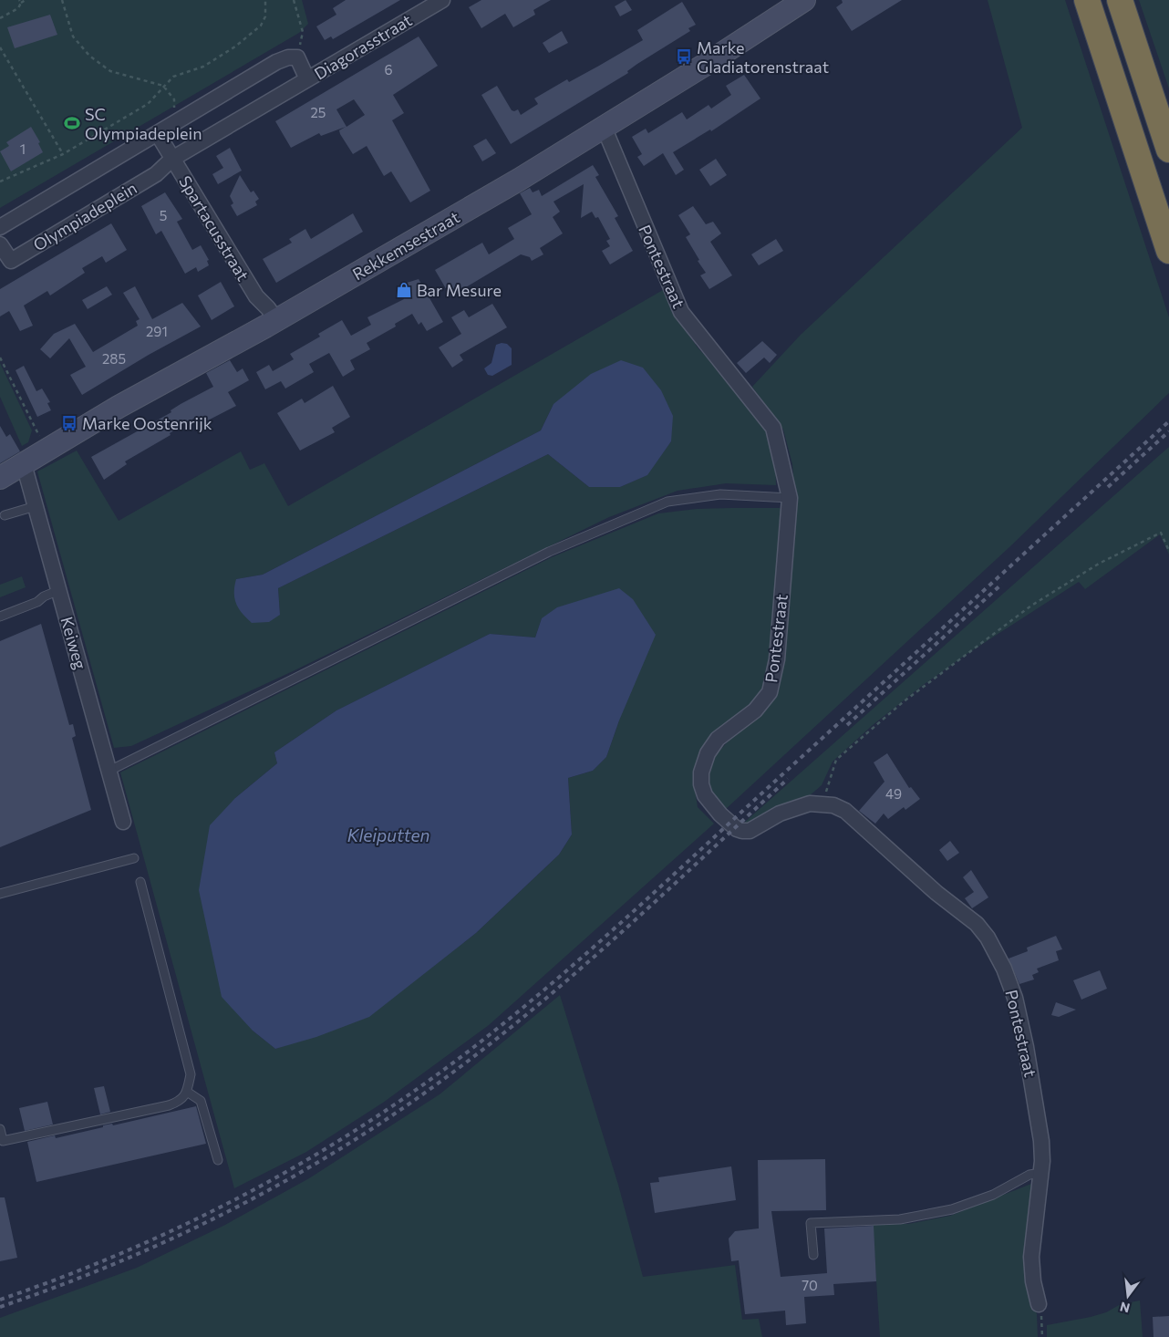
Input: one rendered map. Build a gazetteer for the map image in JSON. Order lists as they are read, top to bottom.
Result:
{
  "streets": {
    "street": [
      "Diagorasstraat",
      "Olympiadeplein",
      "Spartacusstraat",
      "Rekkemsestraat",
      "Pontestraat",
      "Keiweg"
    ]
  },
  "crossings": [
    ["Diagorasstraat", "Olympiadeplein"],
    ["Olympiadeplein", "Spartacusstraat"],
    ["Spartacusstraat", "Rekkemsestraat"],
    ["Rekkemsestraat", "Pontestraat"],
    ["Rekkemsestraat", "Keiweg"]
  ],
  "water": ["Kleiputten"],
  "places": {
    "bus stop": ["Marke Gladiatorenstraat", "Marke Oostenrijk"],
    "sports": ["SC Olympiadeplein"],
    "shop": ["Bar Mesure"]
  },
  "house_numbers": [
    "6",
    "25",
    "1",
    "5",
    "291",
    "285",
    "49",
    "70"
  ],
  "north": "bottom"
}
